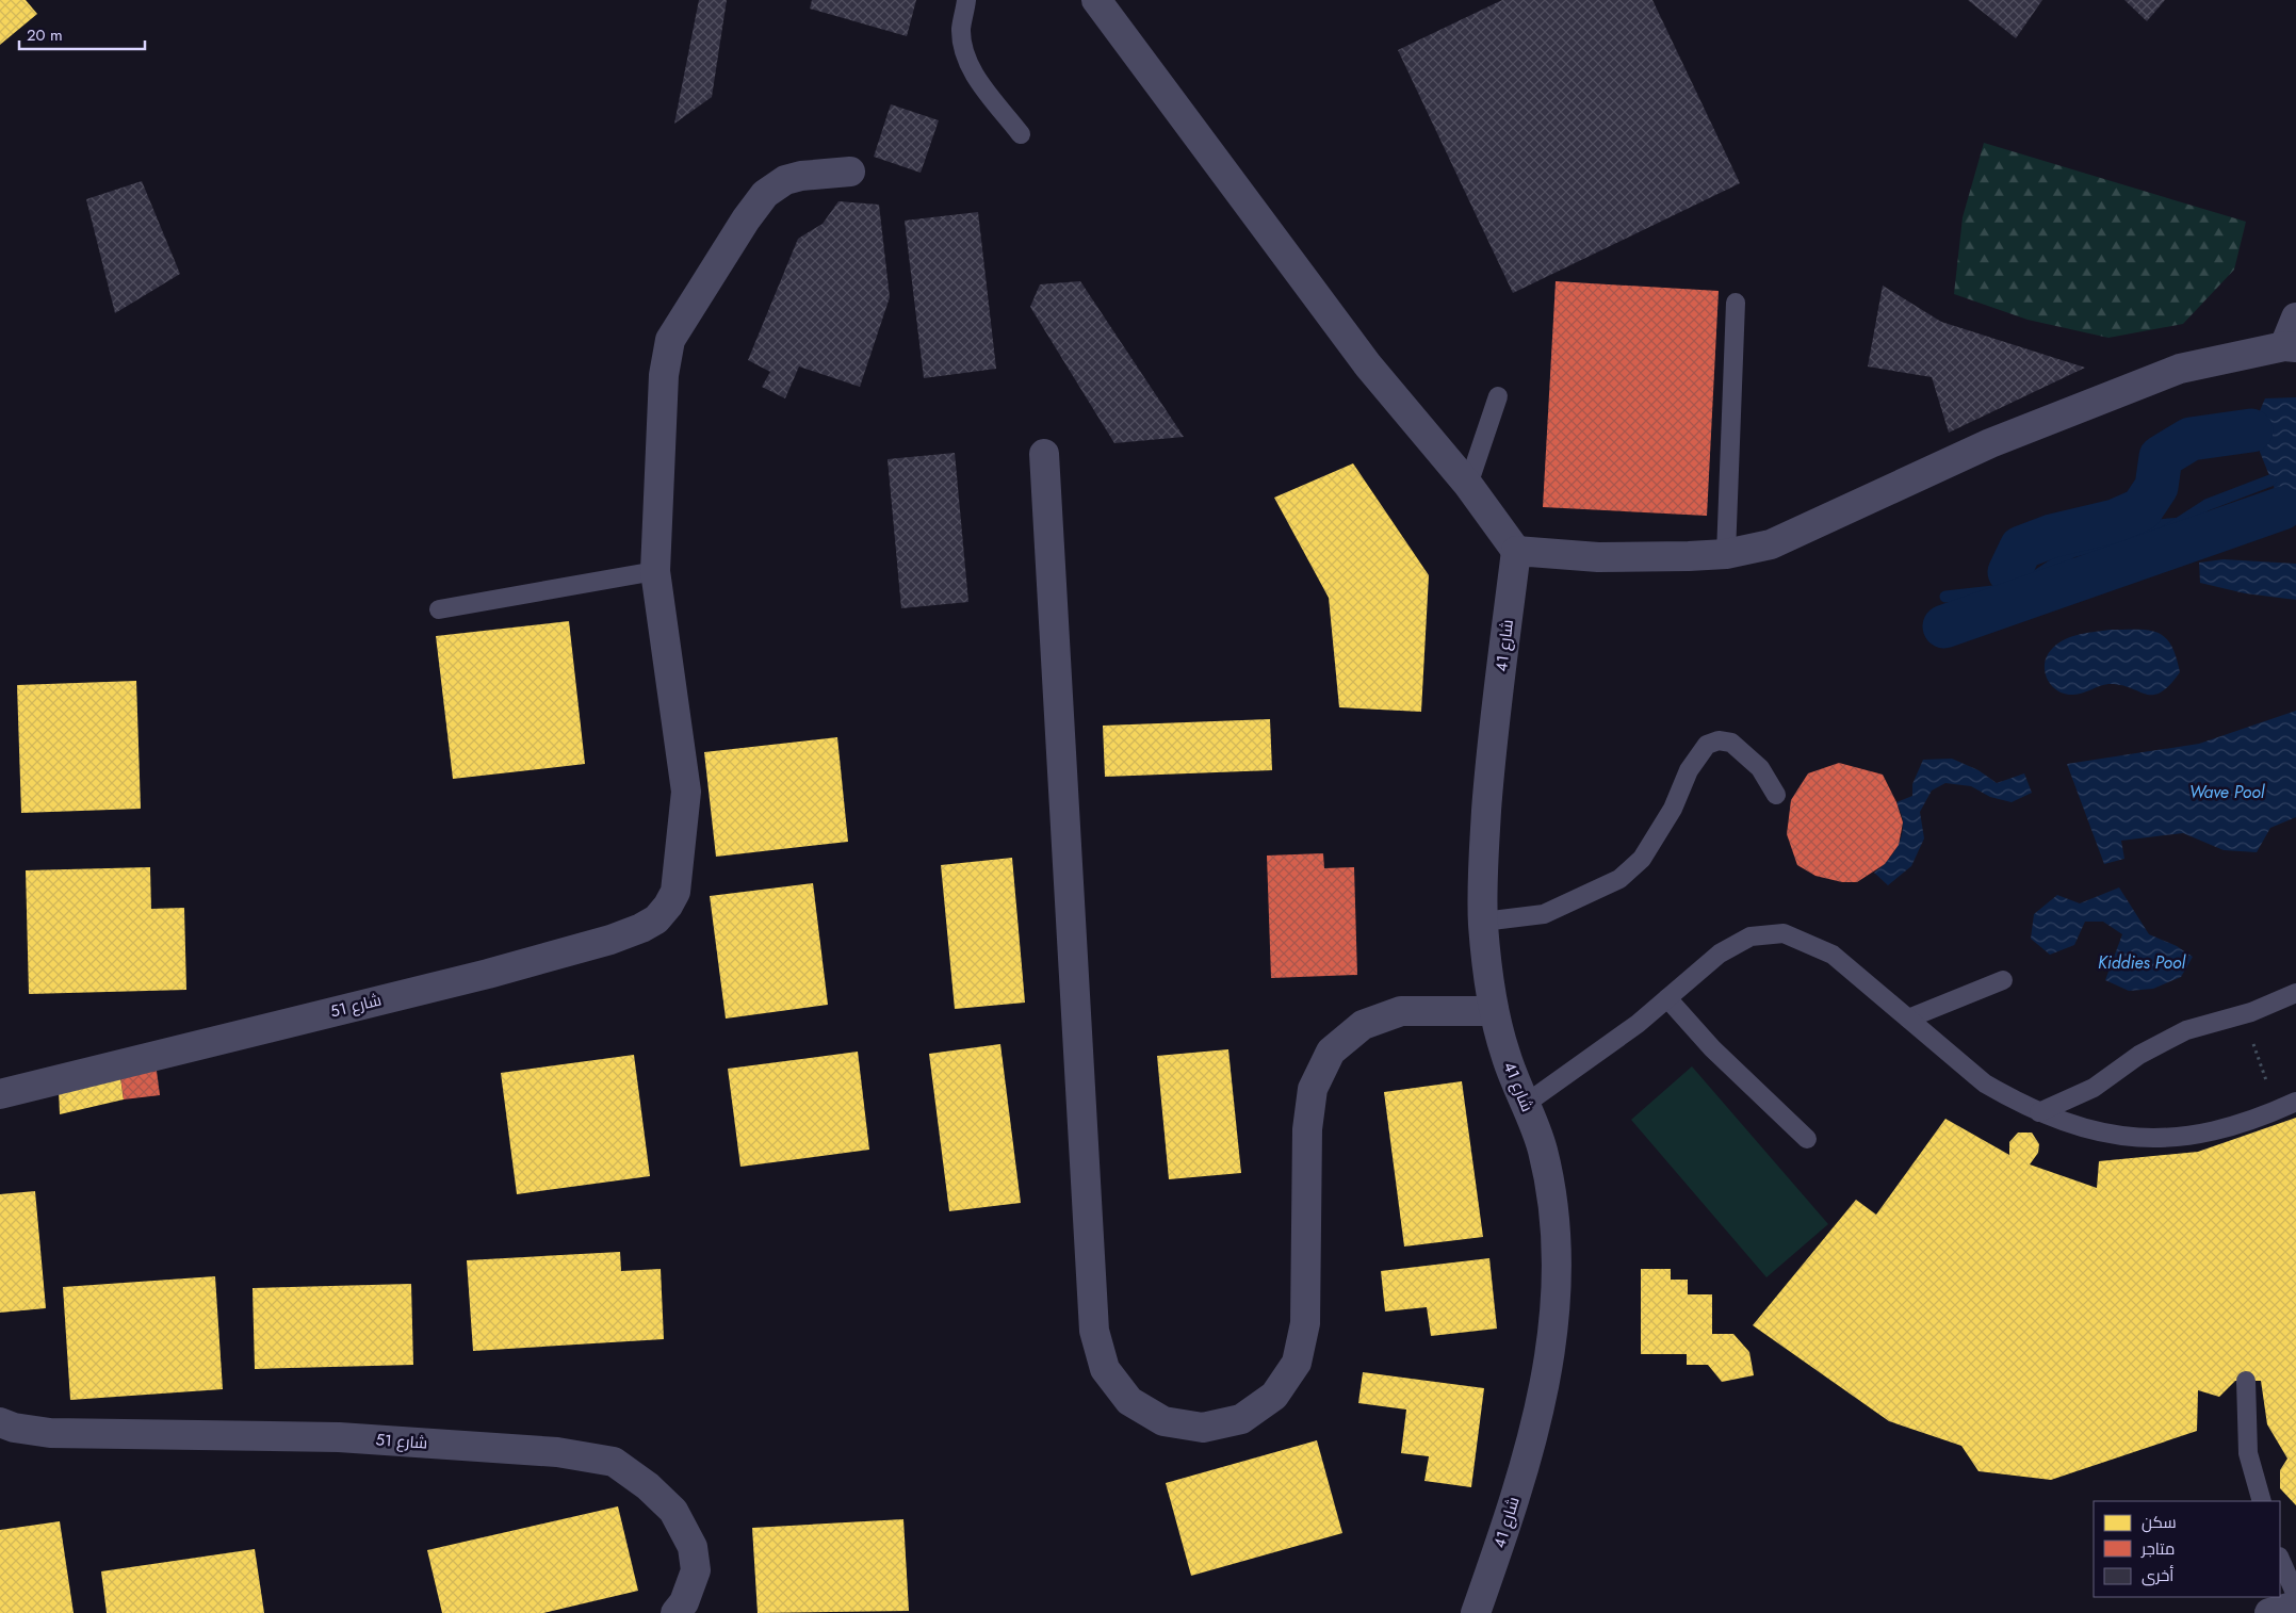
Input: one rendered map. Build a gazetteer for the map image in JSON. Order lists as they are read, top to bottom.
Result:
{
  "streets": {
    "street": ["شارع 41", "شارع 51"]
  },
  "water": ["Wave Pool", "Kiddies Pool"],
  "legend": ["سكن", "متاجر", "أخرى"],
  "scale_bar": "20 m"
}
